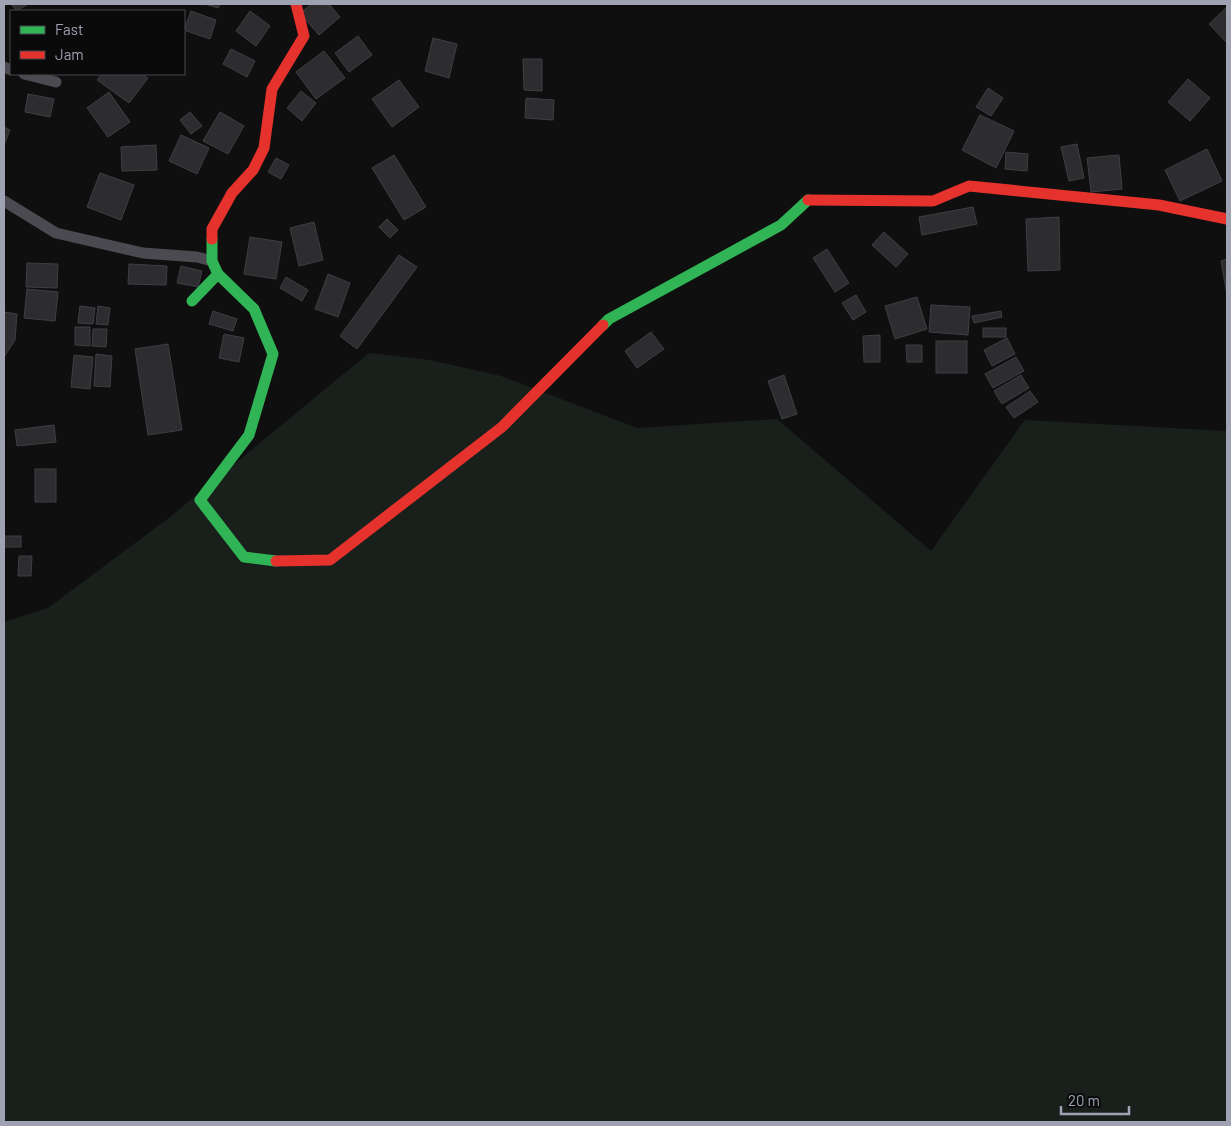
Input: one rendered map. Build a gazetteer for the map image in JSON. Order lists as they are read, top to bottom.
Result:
{
  "legend": ["Fast", "Jam"],
  "scale_bar": "20 m"
}
